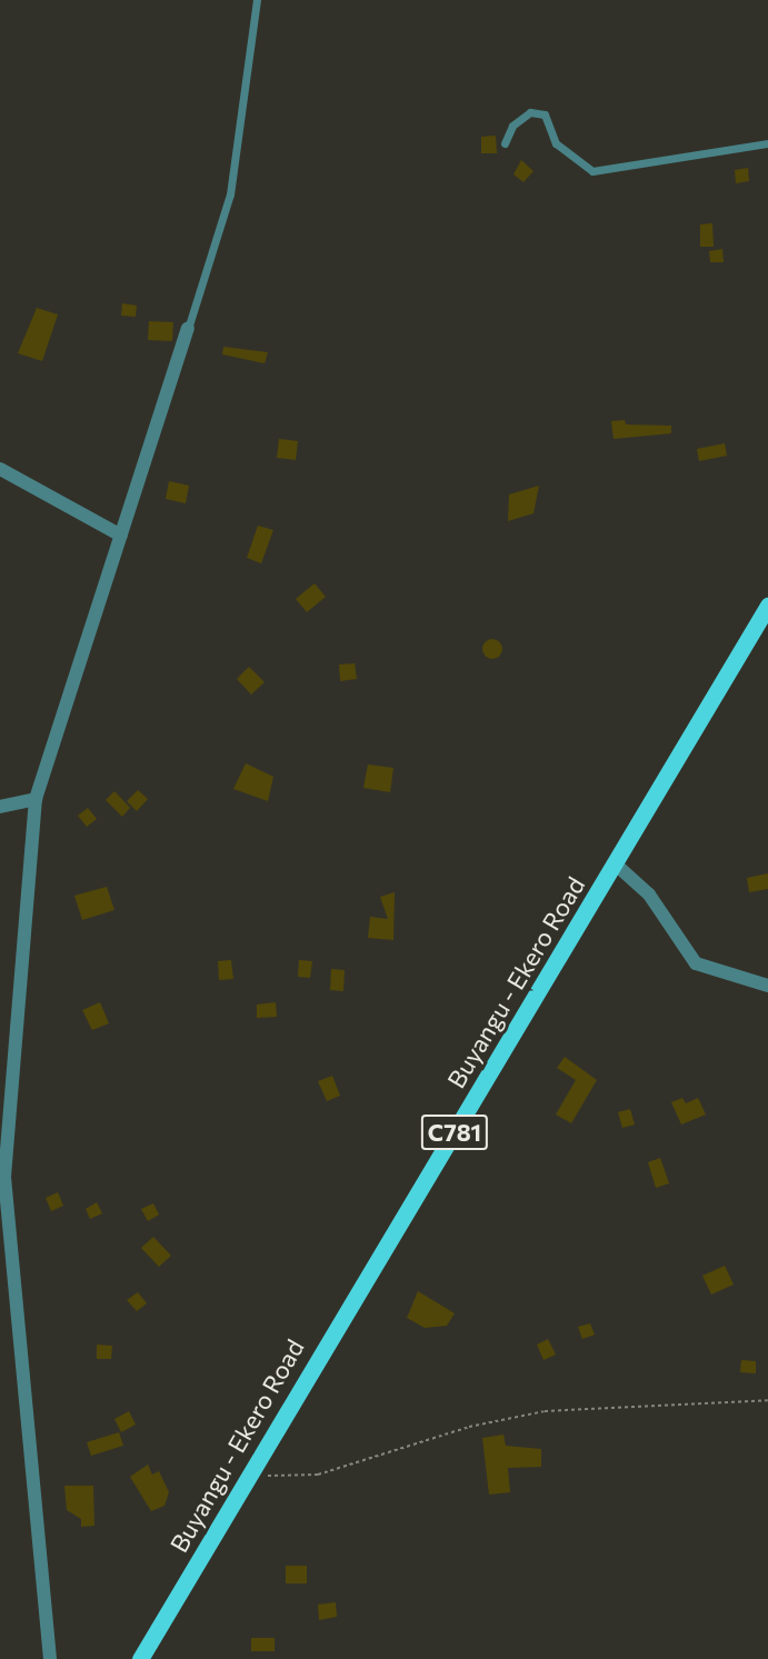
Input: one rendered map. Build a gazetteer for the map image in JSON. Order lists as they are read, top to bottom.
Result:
{
  "streets": {
    "main road": ["Buyangu - Ekero Road", "C781"]
  }
}
